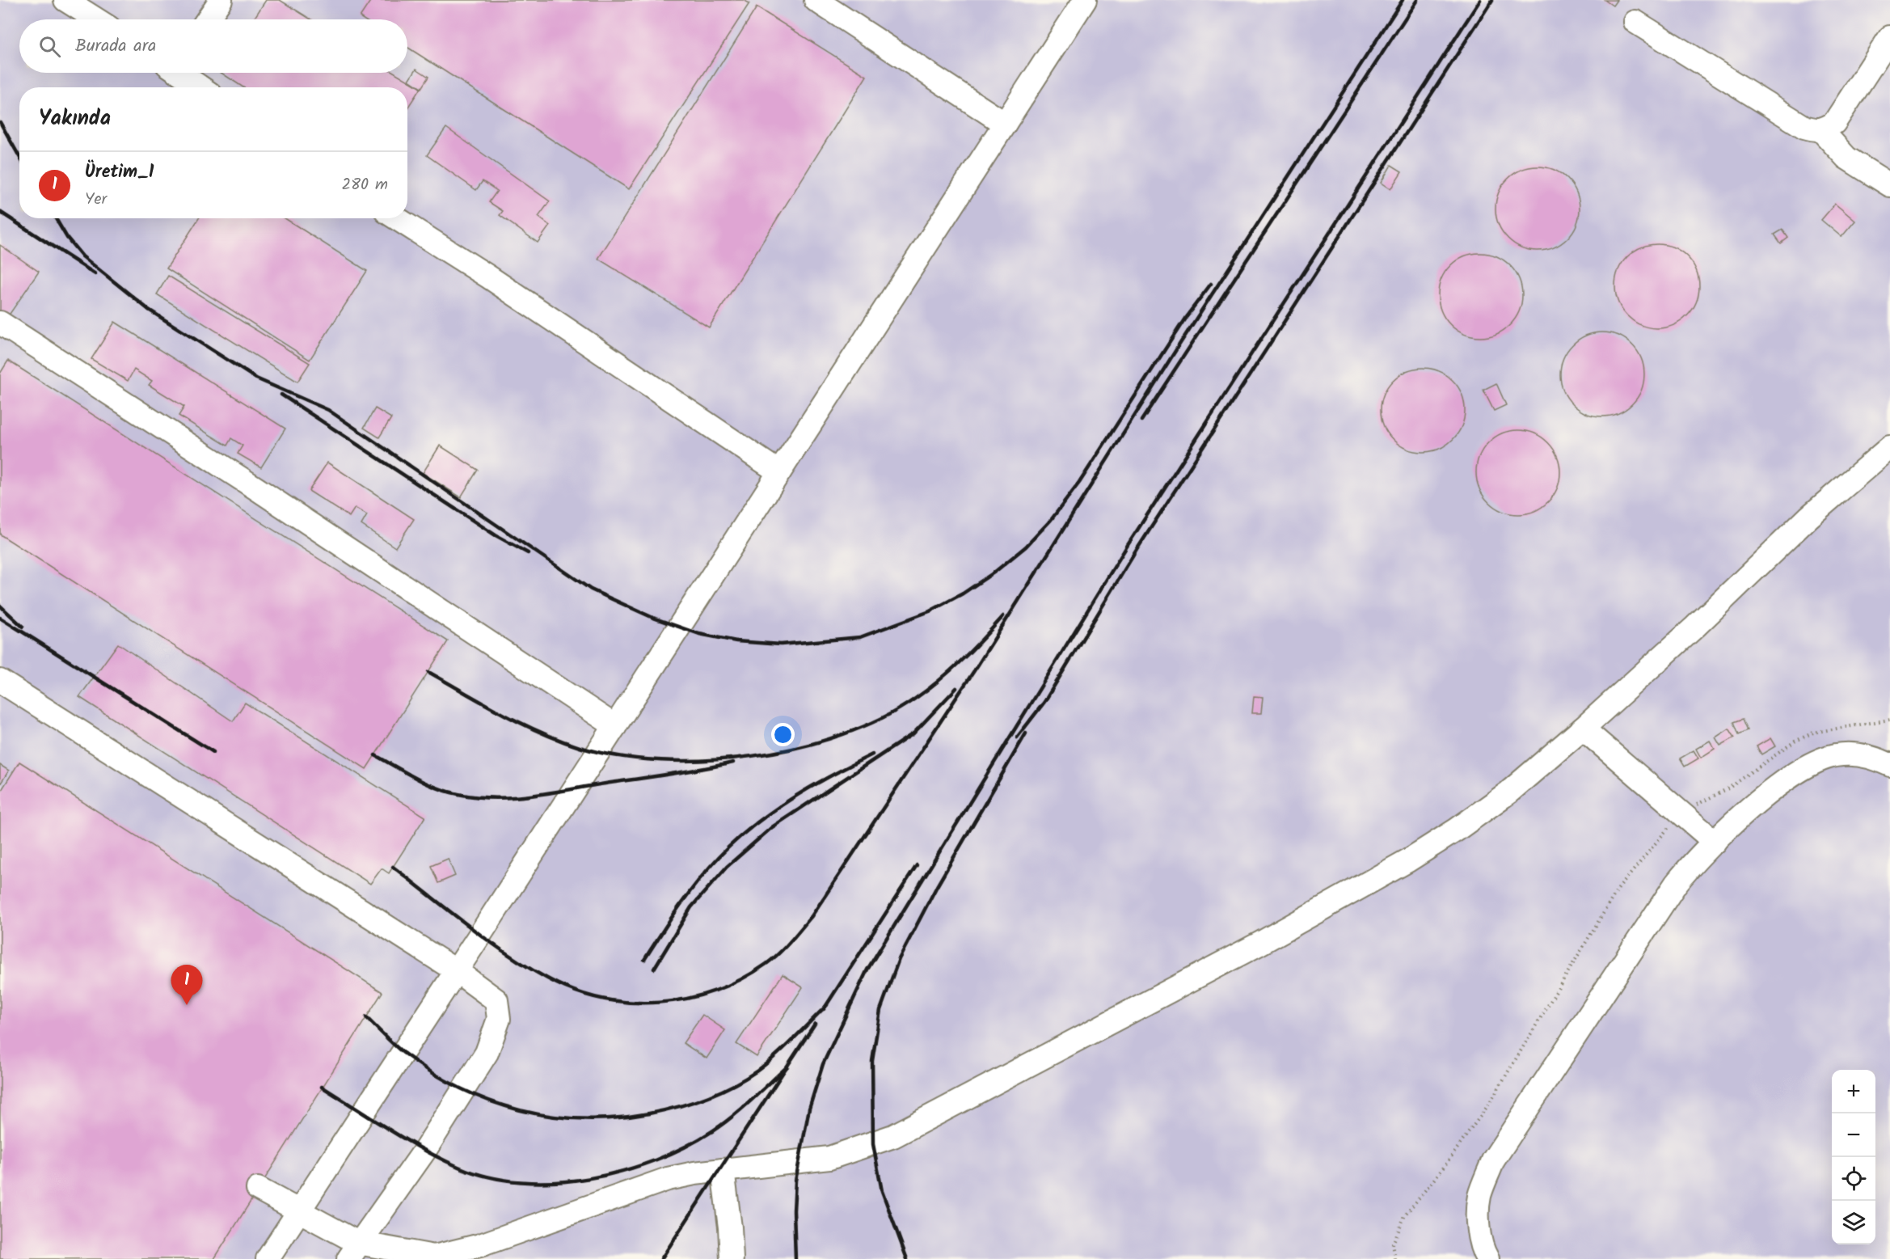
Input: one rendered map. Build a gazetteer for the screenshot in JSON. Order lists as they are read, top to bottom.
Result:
{
  "page": {
    "search": "Burada ara",
    "heading": "Yakında",
    "list": [
      {
        "mark": "1",
        "name": "Üretim_1",
        "note": "Yer",
        "value": "280 m"
      }
    ],
    "pins": "1",
    "map_buttons": ["+", "−"]
  }
}
